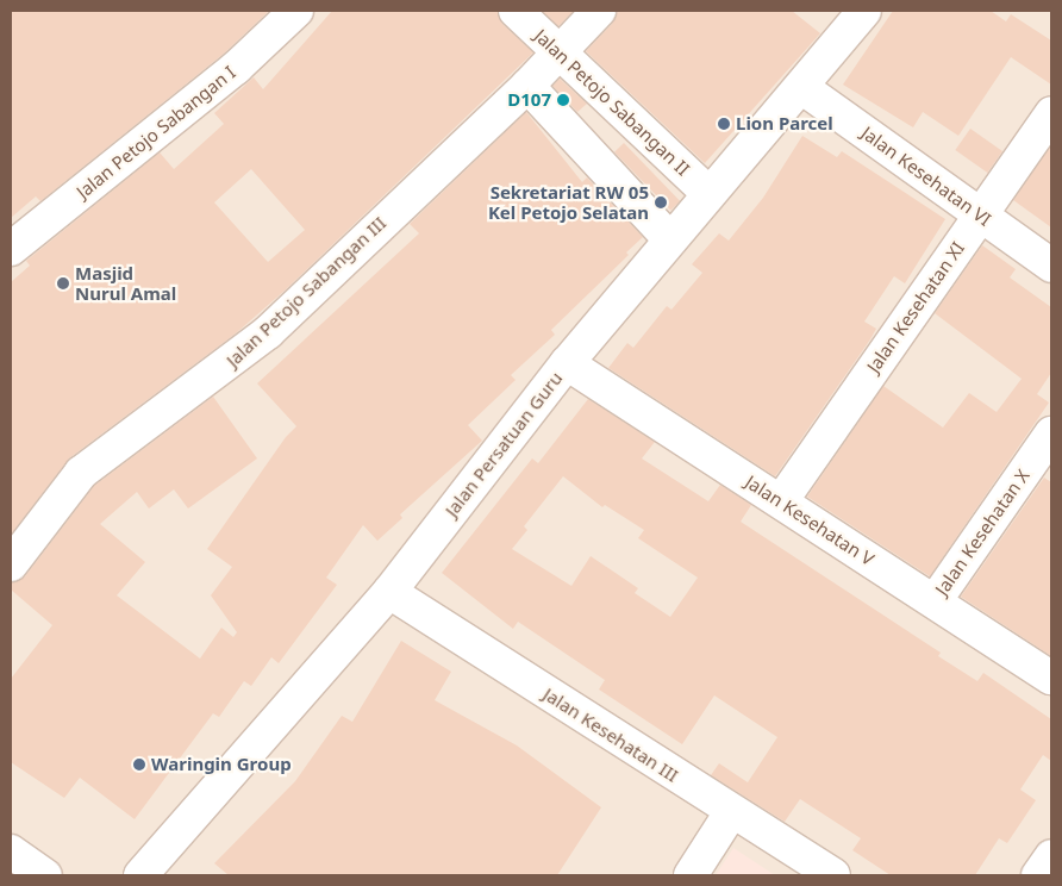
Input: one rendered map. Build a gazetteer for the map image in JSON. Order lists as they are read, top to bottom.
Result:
{
  "streets": {
    "street": [
      "Jalan Petojo Sabangan II",
      "Jalan Petojo Sabangan I",
      "Jalan Kesehatan VI",
      "Jalan Petojo Sabangan III",
      "Jalan Kesehatan XI",
      "Jalan Persatuan Guru",
      "Jalan Kesehatan V",
      "Jalan Kesehatan X",
      "Jalan Kesehatan III"
    ]
  },
  "crossings": [
    ["Jalan Petojo Sabangan II", "Jalan Petojo Sabangan III"],
    ["Jalan Petojo Sabangan II", "Jalan Persatuan Guru"],
    ["Jalan Kesehatan VI", "Jalan Kesehatan XI"],
    ["Jalan Kesehatan VI", "Jalan Persatuan Guru"],
    ["Jalan Kesehatan XI", "Jalan Kesehatan V"],
    ["Jalan Persatuan Guru", "Jalan Kesehatan V"],
    ["Jalan Persatuan Guru", "Jalan Kesehatan III"],
    ["Jalan Kesehatan V", "Jalan Kesehatan X"]
  ],
  "places": [
    "D107",
    "Lion Parcel",
    "Sekretariat RW 05 Kel Petojo Selatan",
    "Masjid Nurul Amal",
    "Waringin Group"
  ]
}
